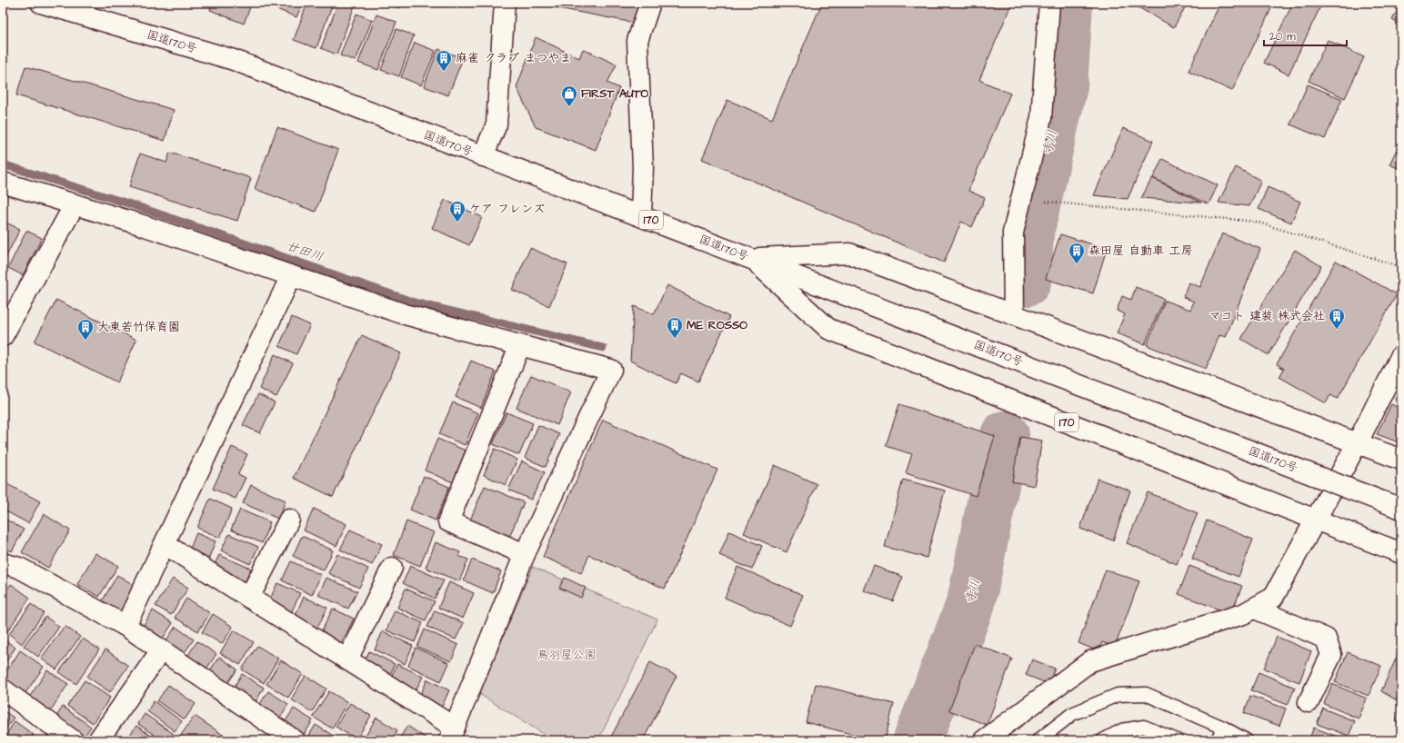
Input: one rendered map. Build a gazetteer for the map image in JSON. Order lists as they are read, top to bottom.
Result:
{
  "streets": {
    "main road": ["国道170号", "170"]
  },
  "crossings": [
    ["国道170号", "170"]
  ],
  "water": ["寺川", "廿田川"],
  "parks": ["鳥羽屋公園"],
  "places": {
    "building": [
      "麻雀 クラブ まつやま",
      "ケア フレンズ",
      "森田屋 自動車 工房",
      "マコト 建装 株式会社",
      "ME ROSSO",
      "大東若竹保育園"
    ],
    "shop": ["FIRST AUTO"]
  },
  "scale_bar": "20 m"
}
